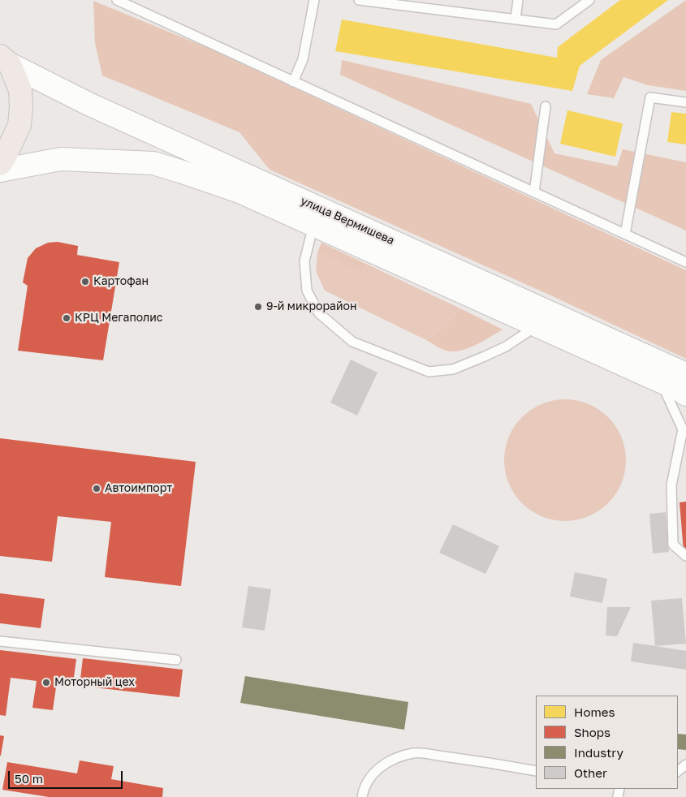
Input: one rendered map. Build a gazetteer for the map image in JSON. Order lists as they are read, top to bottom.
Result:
{
  "streets": {
    "main road": ["улица Вермишева"]
  },
  "places": [
    "Картофан",
    "9-й микрорайон",
    "КРЦ Мегаполис",
    "Автоимпорт",
    "Моторный цех"
  ],
  "legend": [
    "Homes",
    "Shops",
    "Industry",
    "Other"
  ],
  "scale_bar": "50 m"
}
